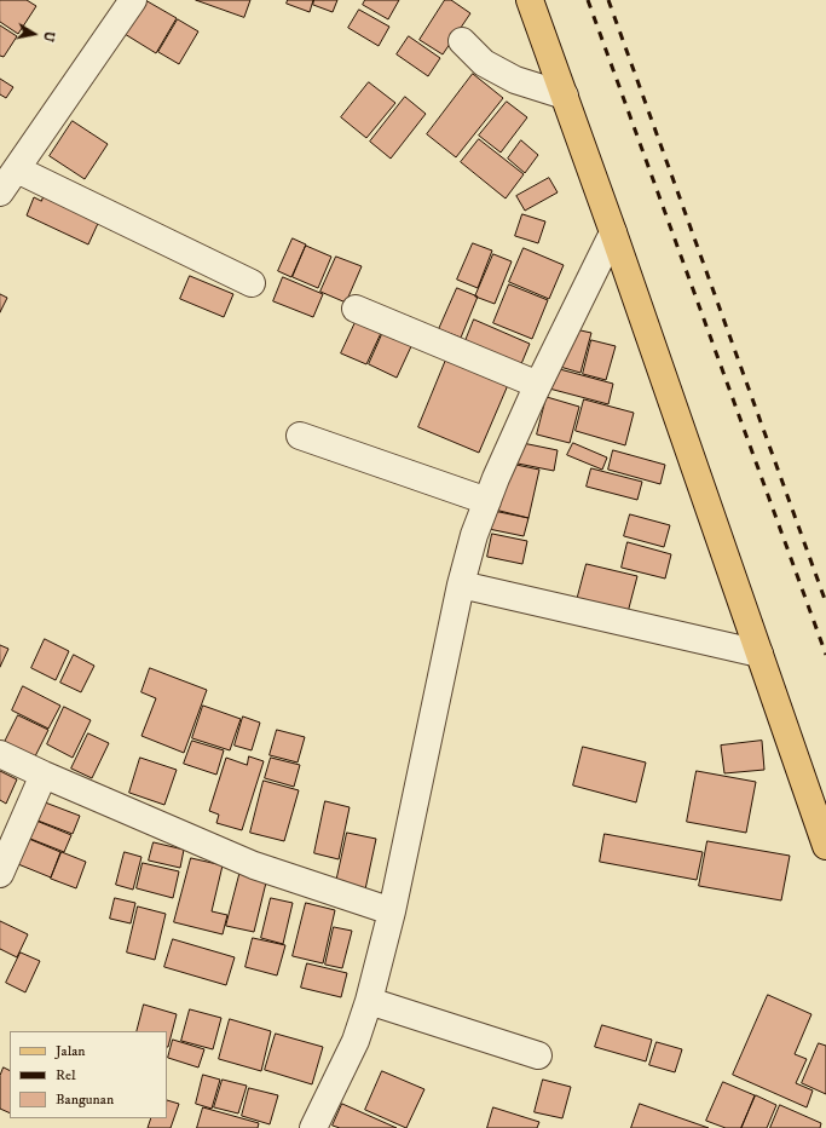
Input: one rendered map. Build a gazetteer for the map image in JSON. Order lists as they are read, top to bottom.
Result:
{
  "legend": ["Jalan", "Rel", "Bangunan"],
  "north": "right"
}
